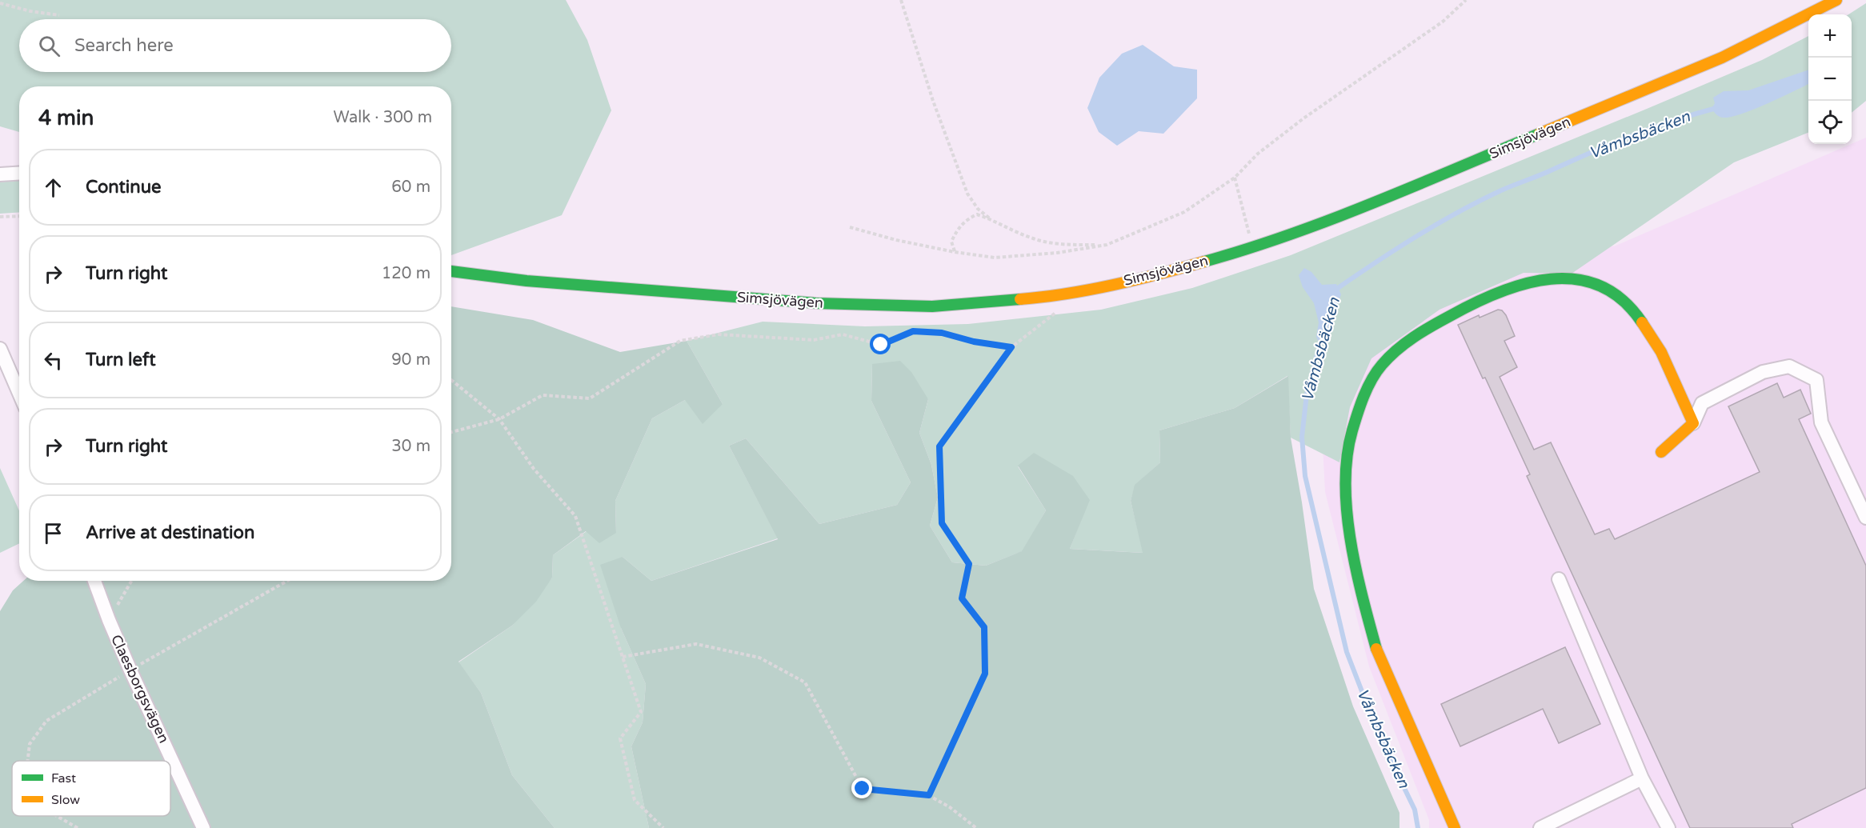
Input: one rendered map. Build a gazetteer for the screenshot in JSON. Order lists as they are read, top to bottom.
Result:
{
  "streets": {
    "street": ["Simsjövägen", "Claesborgsvägen"]
  },
  "water": ["Våmbsbäcken"],
  "legend": ["Fast", "Slow"],
  "page": {
    "map_buttons": ["+", "−"],
    "search": "Search here",
    "heading": ["4 min", "Walk · 300 m"],
    "list": [
      ["Continue", "60 m"],
      ["Turn right", "120 m"],
      ["Turn left", "90 m"],
      ["Turn right", "30 m"],
      "Arrive at destination"
    ]
  }
}
